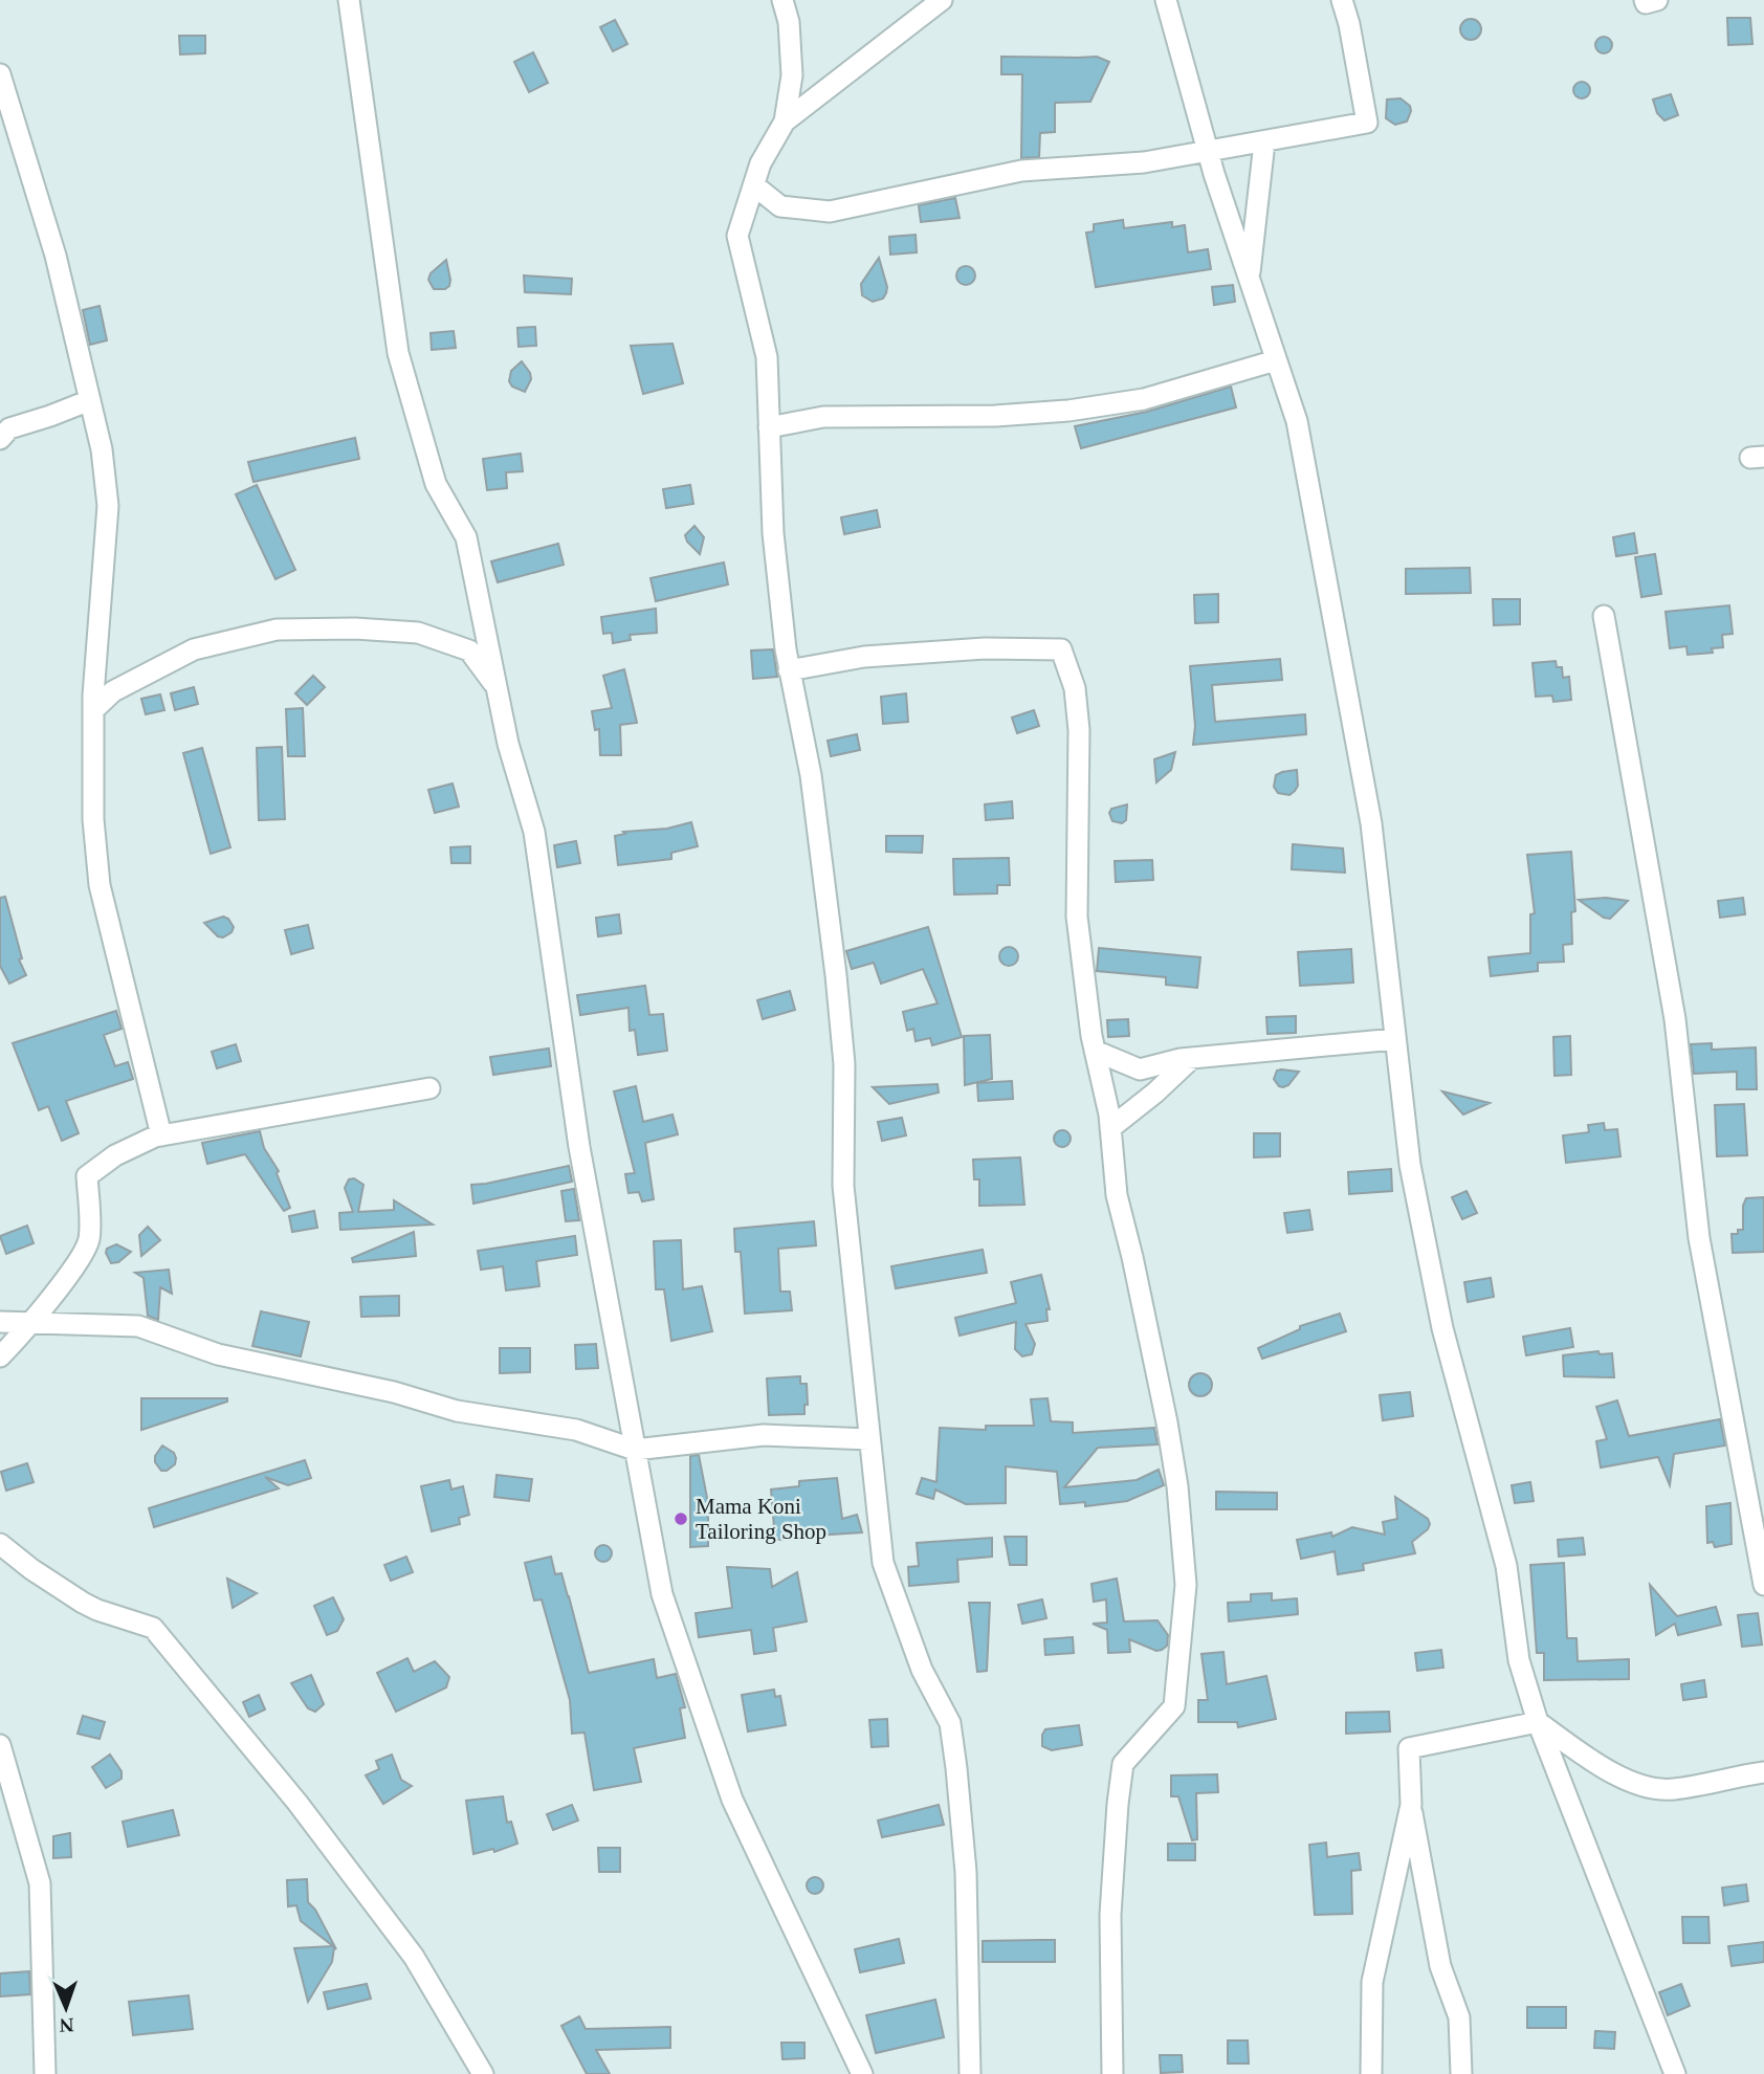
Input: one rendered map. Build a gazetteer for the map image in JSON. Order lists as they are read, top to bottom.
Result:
{
  "places": ["Mama Koni Tailoring Shop"],
  "north": "bottom"
}
